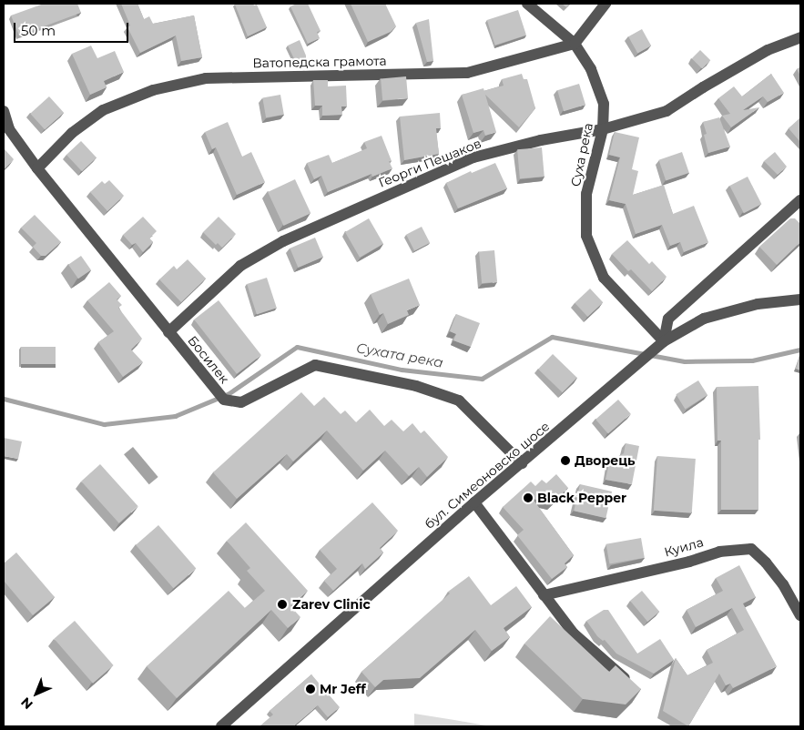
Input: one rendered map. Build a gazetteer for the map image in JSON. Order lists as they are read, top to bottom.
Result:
{
  "streets": {
    "street": [
      "Ватопедска грамота",
      "Суха река",
      "Георги Пешаков",
      "Босилек",
      "бул. Симеоновско шосе",
      "Куила"
    ]
  },
  "crossings": [
    ["Ватопедска грамота", "Суха река"],
    ["Ватопедска грамота", "Босилек"],
    ["Суха река", "Георги Пешаков"],
    ["Суха река", "бул. Симеоновско шосе"],
    ["Георги Пешаков", "Босилек"],
    ["Босилек", "бул. Симеоновско шосе"]
  ],
  "water": ["Сухата река"],
  "places": [
    "Дворець",
    "Black Pepper",
    "Zarev Clinic",
    "Mr Jeff"
  ],
  "scale_bar": "50 m",
  "north": "bottom left"
}
